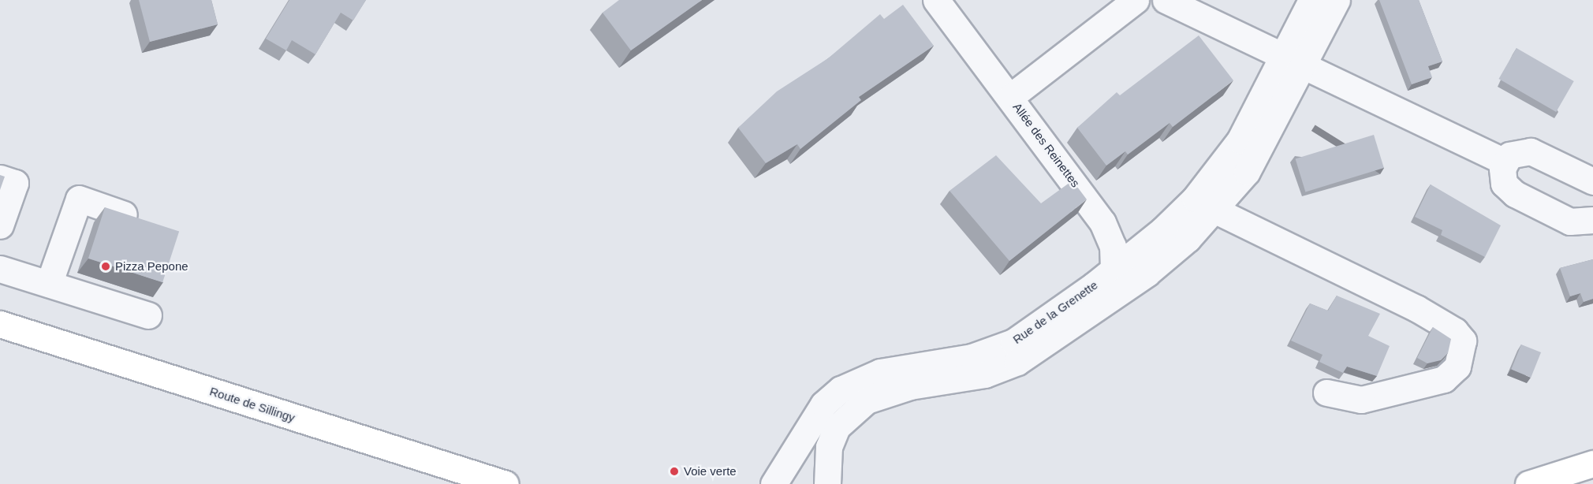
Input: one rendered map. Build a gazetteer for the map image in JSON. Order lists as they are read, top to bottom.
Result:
{
  "streets": {
    "main road": ["Route de Sillingy"],
    "street": ["Allée des Reinettes", "Rue de la Grenette"]
  },
  "crossings": [
    ["Allée des Reinettes", "Rue de la Grenette"]
  ],
  "places": ["Pizza Pepone", "Voie verte"]
}
